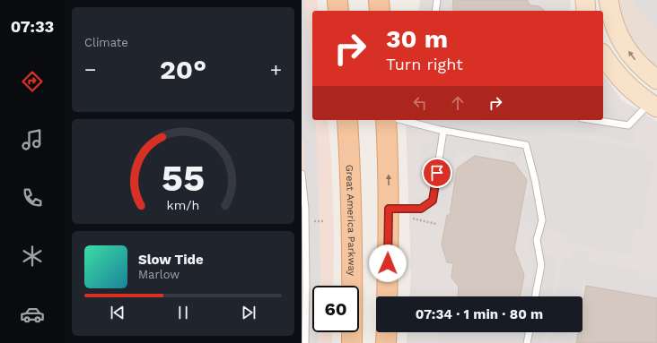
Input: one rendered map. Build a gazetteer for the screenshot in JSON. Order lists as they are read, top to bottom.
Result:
{
  "streets": {
    "main road": ["Great America Parkway"]
  },
  "page": {
    "tabs": "07:33",
    "tile": "Climate",
    "turn": ["30 m", "Turn right"],
    "heat": ["−", "20°", "+"],
    "song": ["Slow Tide", "Marlow"],
    "limit": "60",
    "trip": "07:34 · 1 min · 80 m",
    "gauge": ["55", "km/h"]
  }
}
